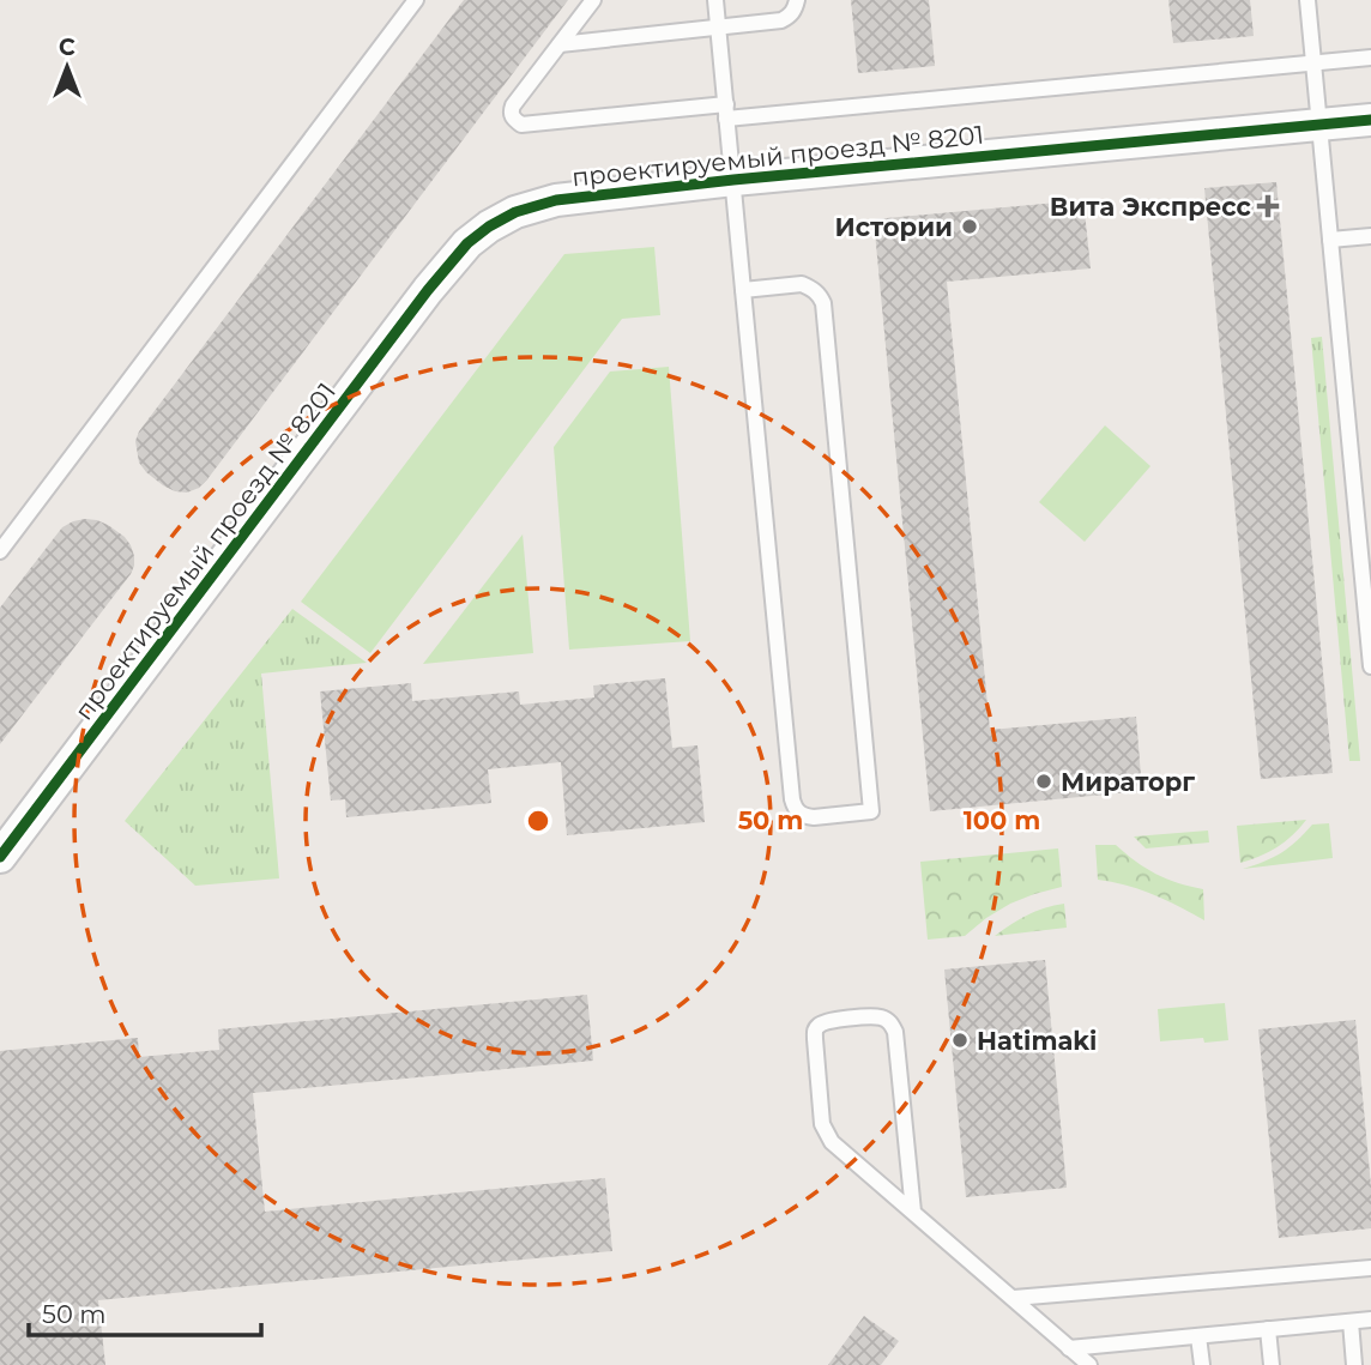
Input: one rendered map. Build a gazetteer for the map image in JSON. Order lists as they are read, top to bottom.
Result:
{
  "streets": {
    "street": ["проектируемый проезд № 8201"]
  },
  "places": {
    "health": ["Вита Экспресс"],
    "other": ["Истории", "Мираторг", "Hatimaki"]
  },
  "scale_bar": "50 m",
  "north": "top",
  "rings": ["50 m", "100 m"]
}
